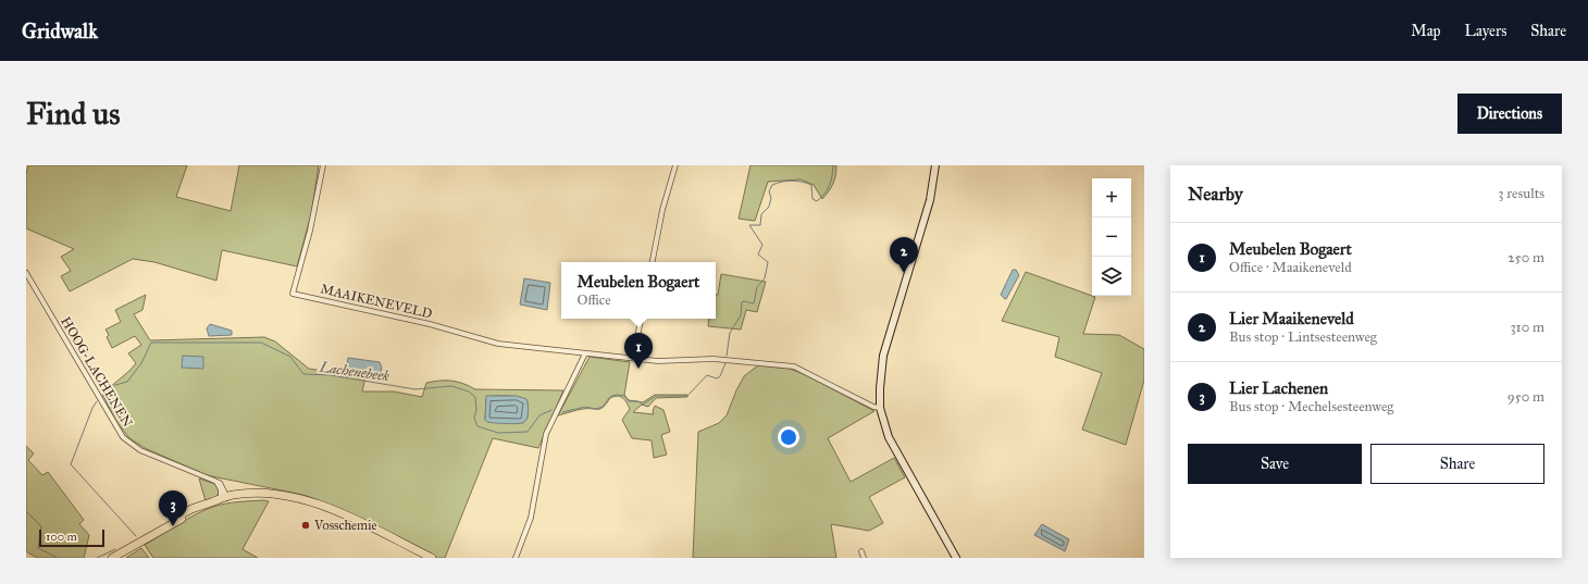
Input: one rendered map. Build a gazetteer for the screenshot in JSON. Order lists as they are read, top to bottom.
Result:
{
  "streets": {
    "street": ["MAAIKENEVELD", "HOOG-LACHENEN"]
  },
  "water": ["Lachenebeek"],
  "places": ["Vosschemie"],
  "scale_bar": "100 m",
  "page": {
    "header": "Gridwalk",
    "nav": ["Map", "Layers", "Share"],
    "buttons": [
      "Directions",
      ["Save", "Share"]
    ],
    "title": "Find us",
    "heading": ["Nearby", "3 results"],
    "map_buttons": ["+", "−"],
    "list": [
      {
        "mark": "1",
        "name": "Meubelen Bogaert",
        "note": "Office · Maaikeneveld",
        "value": "250 m"
      },
      {
        "mark": "2",
        "name": "Lier Maaikeneveld",
        "note": "Bus stop · Lintsesteenweg",
        "value": "310 m"
      },
      {
        "mark": "3",
        "name": "Lier Lachenen",
        "note": "Bus stop · Mechelsesteenweg",
        "value": "950 m"
      }
    ],
    "pins": ["2", "1", "3"],
    "popup": ["Meubelen Bogaert", "Office"],
    "scale": "100 m"
  }
}
